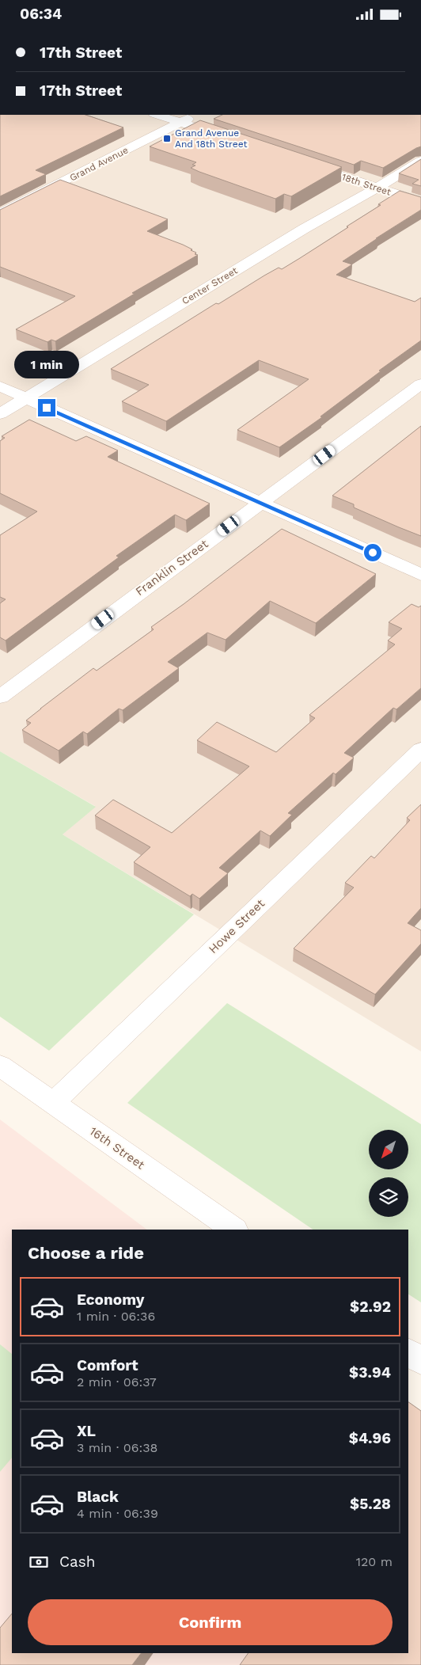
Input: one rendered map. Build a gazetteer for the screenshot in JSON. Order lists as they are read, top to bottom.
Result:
{
  "streets": {
    "street": [
      "Grand Avenue",
      "18th Street",
      "Center Street",
      "Franklin Street",
      "Howe Street",
      "16th Street"
    ]
  },
  "crossings": [
    ["18th Street", "Center Street"],
    ["Howe Street", "16th Street"]
  ],
  "places": {
    "transit": ["Grand Avenue And 18th Street"]
  },
  "north": "bottom left",
  "page": {
    "status": "06:34",
    "banner": ["17th Street", "17th Street"],
    "bubble": "1 min",
    "heading": "Choose a ride",
    "list": [
      {
        "name": "Economy",
        "note": "1 min · 06:36",
        "value": "$2.92"
      },
      {
        "name": "Comfort",
        "note": "2 min · 06:37",
        "value": "$3.94"
      },
      {
        "name": "XL",
        "note": "3 min · 06:38",
        "value": "$4.96"
      },
      {
        "name": "Black",
        "note": "4 min · 06:39",
        "value": "$5.28"
      }
    ],
    "pay": ["Cash", "120 m"],
    "buttons": "Confirm"
  }
}
